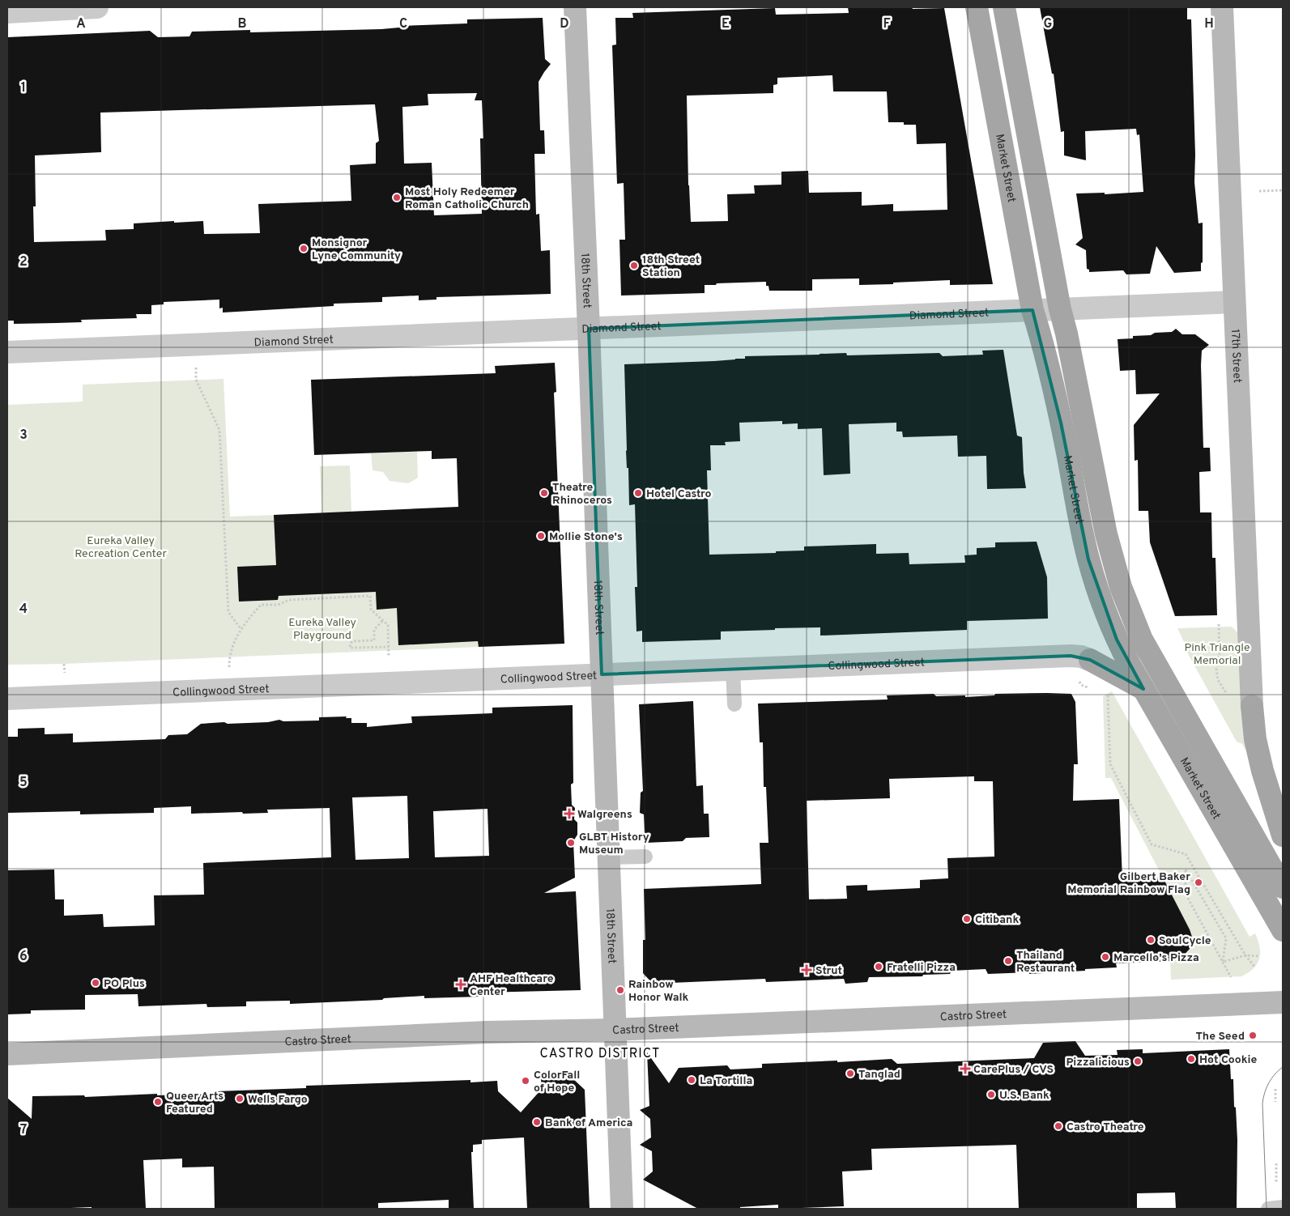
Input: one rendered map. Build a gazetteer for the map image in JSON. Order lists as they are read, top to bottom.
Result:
{
  "streets": {
    "main road": ["Market Street"],
    "street": [
      "18th Street",
      "Diamond Street",
      "17th Street",
      "Collingwood Street",
      "Castro Street"
    ]
  },
  "crossings": [
    ["Market Street", "Diamond Street"],
    ["18th Street", "Diamond Street"],
    ["18th Street", "Collingwood Street"],
    ["18th Street", "Castro Street"],
    ["Diamond Street", "17th Street"]
  ],
  "districts": ["CASTRO DISTRICT"],
  "parks": ["Eureka Valley Recreation Center", "Eureka Valley Playground", "Pink Triangle Memorial"],
  "places": {
    "other": [
      "Most Holy Redeemer Roman Catholic Church",
      "Monsignor Lyne Community",
      "18th Street Station",
      "Theatre Rhinoceros",
      "Hotel Castro",
      "Mollie Stone's",
      "GLBT History Museum",
      "Gilbert Baker Memorial Rainbow Flag",
      "Citibank",
      "SoulCycle",
      "Marcello's Pizza",
      "Thailand Restaurant",
      "Fratelli Pizza",
      "PO Plus",
      "Rainbow Honor Walk",
      "The Seed",
      "Hot Cookie",
      "Pizzalicious",
      "Tanglad",
      "La Tortilla",
      "ColorFall of Hope",
      "U.S. Bank",
      "Wells Fargo",
      "Queer Arts Featured",
      "Bank of America",
      "Castro Theatre"
    ],
    "health": [
      "Walgreens",
      "Strut",
      "AHF Healthcare Center",
      "CarePlus / CVS"
    ]
  },
  "grid": {
    "columns": [
      "A",
      "B",
      "C",
      "D",
      "E",
      "F",
      "G",
      "H"
    ],
    "rows": [
      "1",
      "2",
      "3",
      "4",
      "5",
      "6",
      "7"
    ]
  }
}
